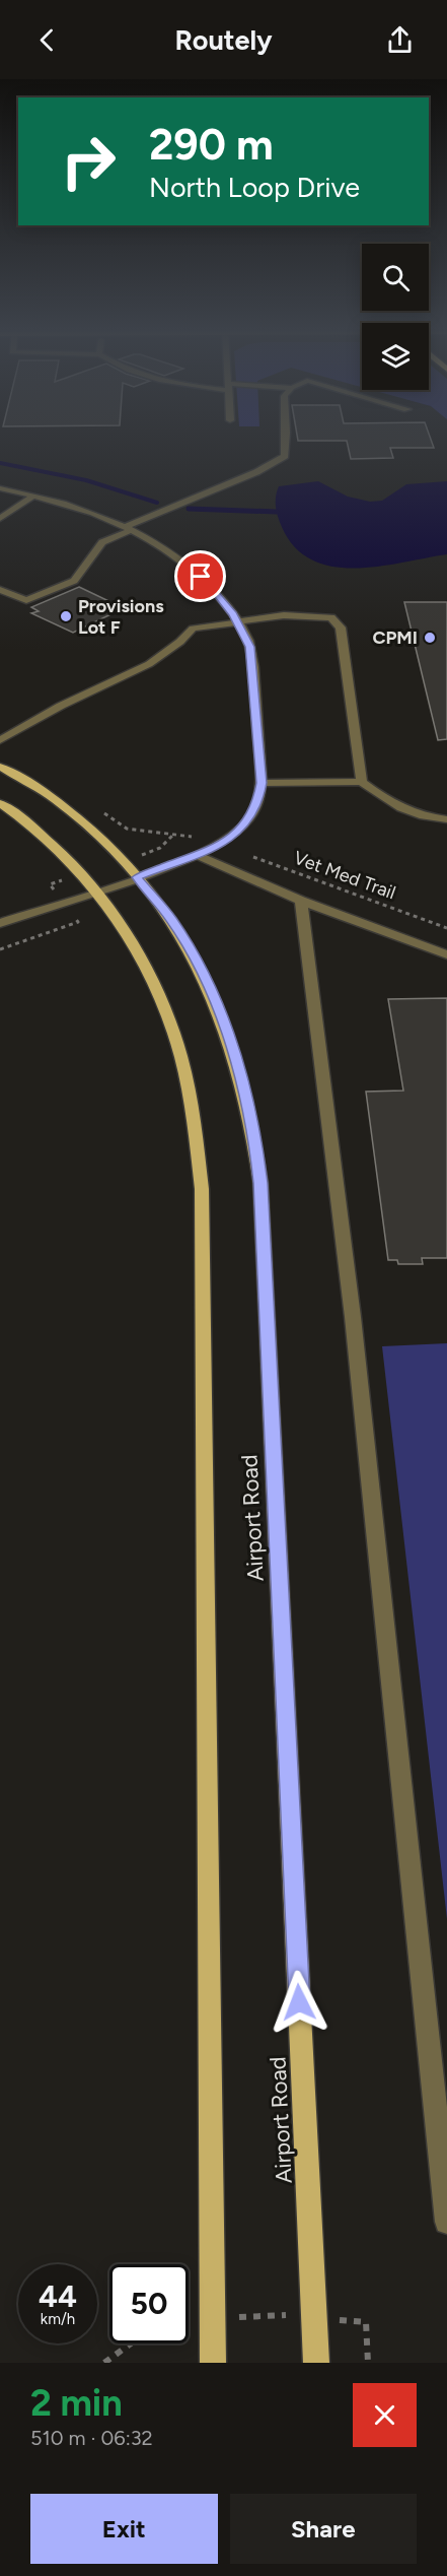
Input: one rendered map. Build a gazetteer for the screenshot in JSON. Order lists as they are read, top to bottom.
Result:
{
  "streets": {
    "main road": ["Airport Road"],
    "path": ["Vet Med Trail"]
  },
  "places": ["Provisions Lot F", "CPMI"],
  "page": {
    "header": "Routely",
    "turn": ["290 m", "North Loop Drive"],
    "speed": "44 km/h",
    "limit": "50",
    "heading": ["2 min", "510 m · 06:32"],
    "buttons": ["Exit", "Share"]
  }
}
